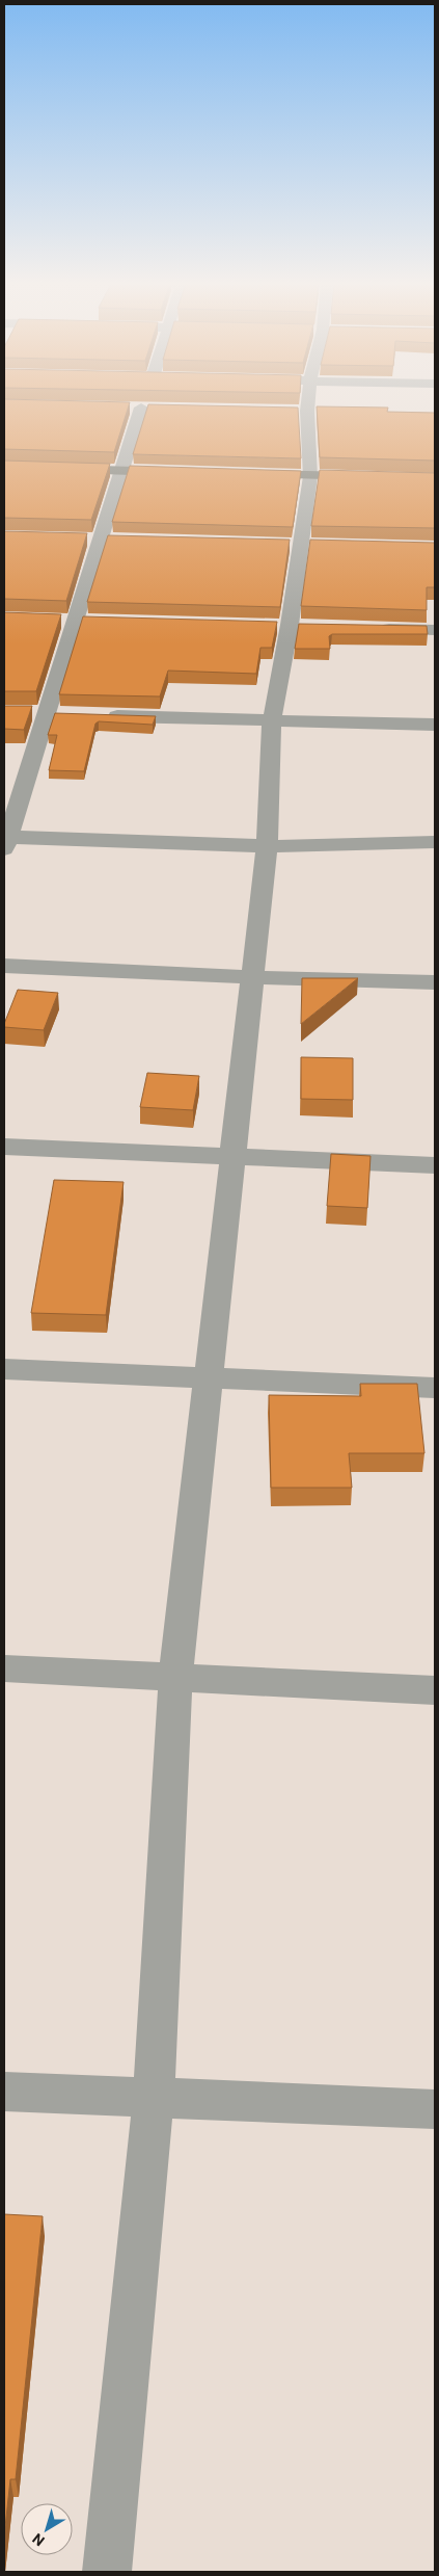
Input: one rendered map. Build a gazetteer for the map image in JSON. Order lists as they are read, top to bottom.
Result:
{
  "north": "bottom left"
}
